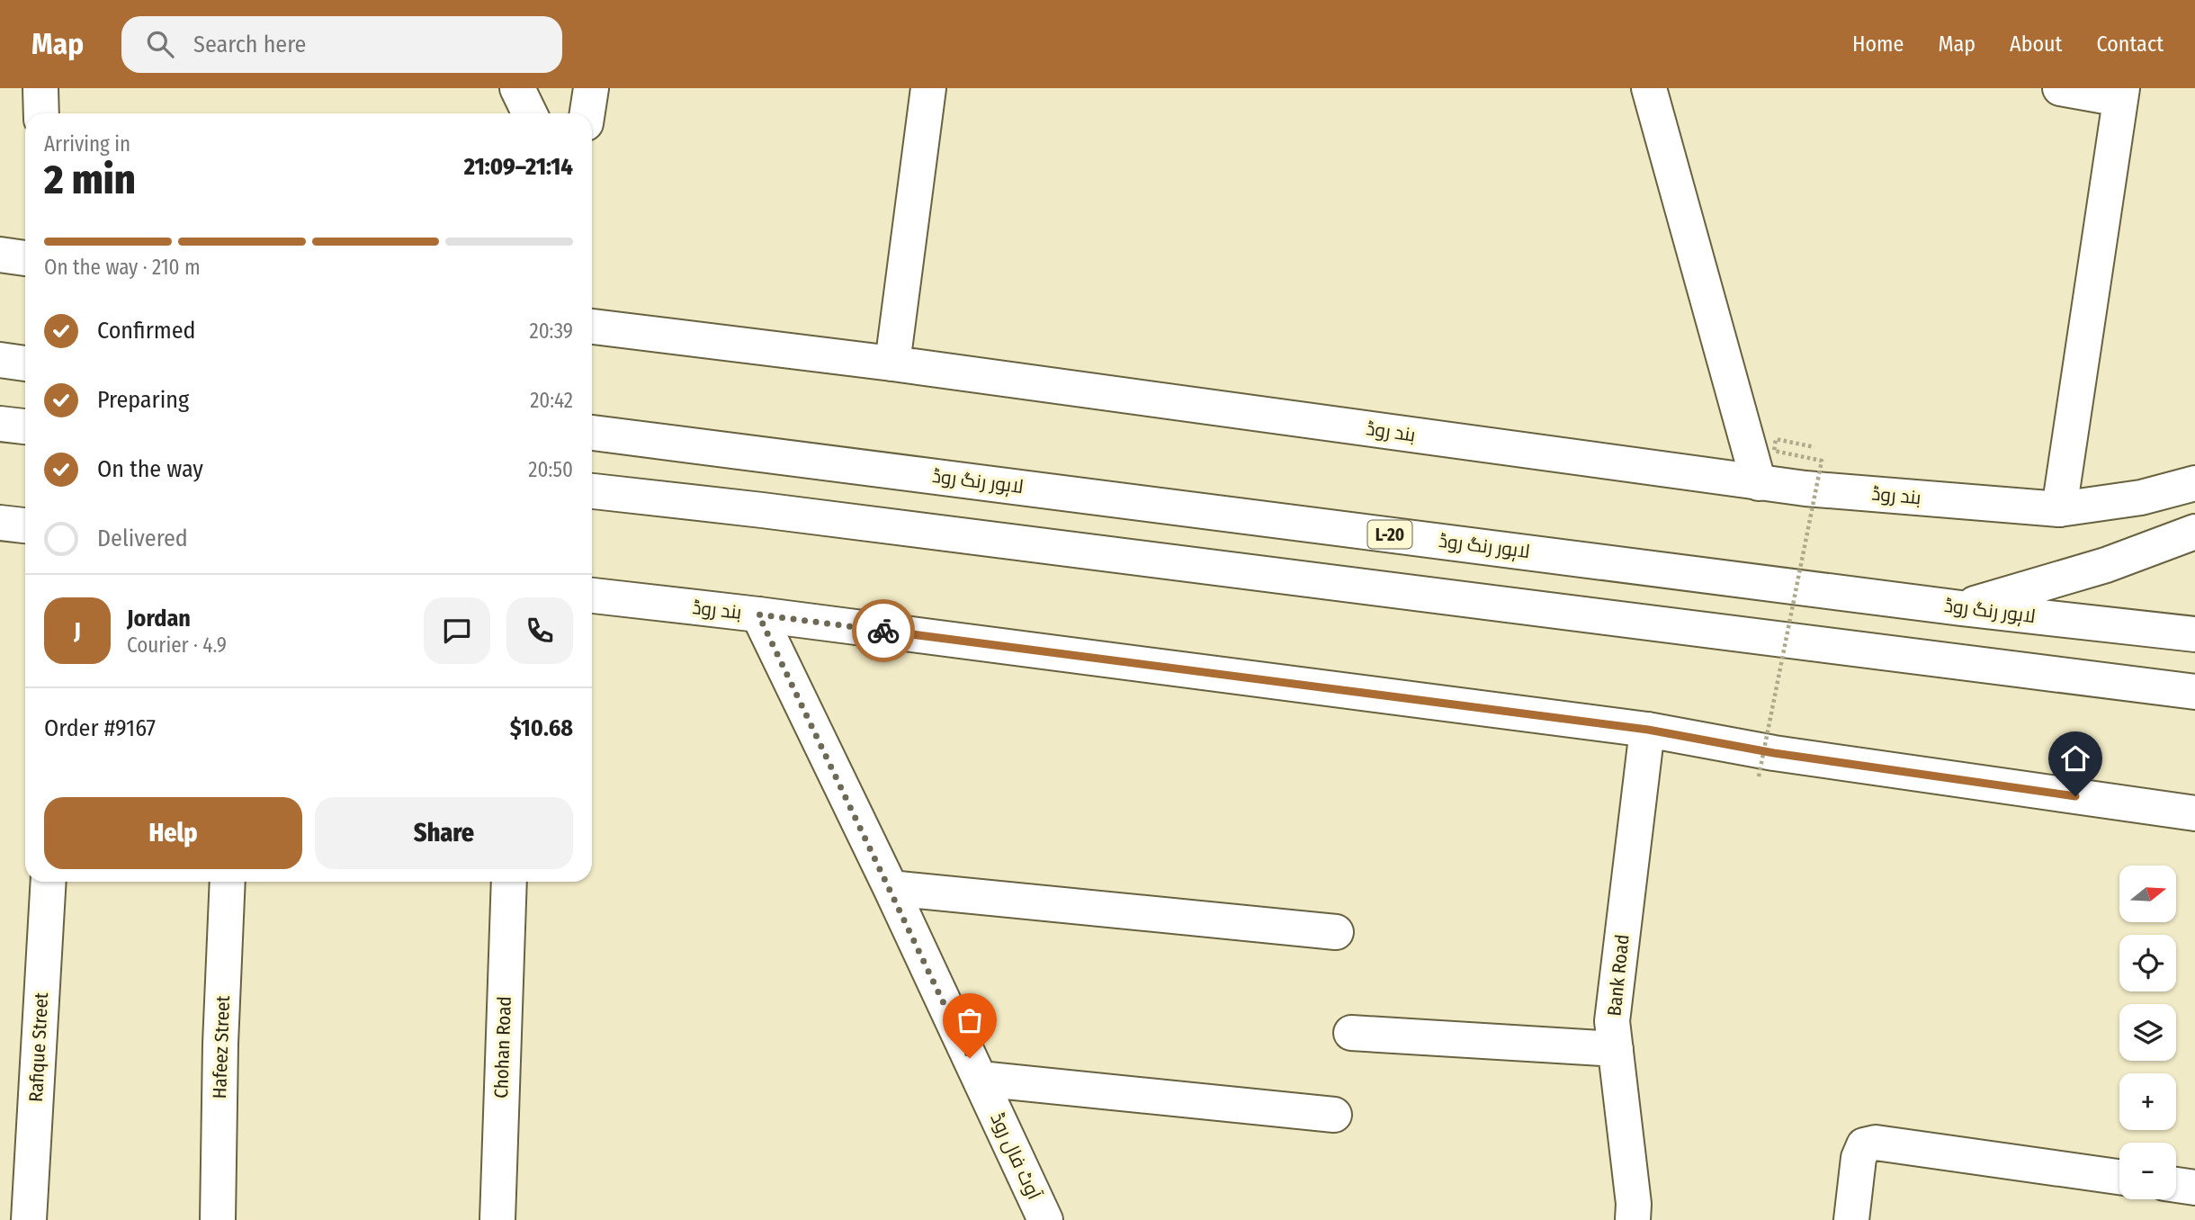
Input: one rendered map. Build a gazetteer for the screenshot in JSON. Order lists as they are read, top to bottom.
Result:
{
  "streets": {
    "main road": [
      "بند روڈ",
      "لاہور رنگ روڈ",
      "L-20",
      "Bank Road",
      "Rafique Street",
      "Hafeez Street",
      "Chohan Road",
      "آوٹ فال روڈ"
    ]
  },
  "crossings": [
    ["بند روڈ", "Bank Road"],
    ["بند روڈ", "آوٹ فال روڈ"]
  ],
  "north": "right",
  "page": {
    "header": "Map",
    "search": "Search here",
    "nav": [
      "Home",
      "Map",
      "About",
      "Contact"
    ],
    "heading": ["2 min", "Arriving in", "21:09–21:14"],
    "panel": [
      "Jordan",
      "Courier · 4.9",
      "Order #9167",
      "$10.68"
    ],
    "bar": "On the way · 210 m",
    "list": [
      ["Confirmed", "20:39"],
      ["Preparing", "20:42"],
      ["On the way", "20:50"],
      "Delivered"
    ],
    "round": "J",
    "buttons": ["Help", "Share"],
    "map_buttons": ["+", "−"]
  }
}
